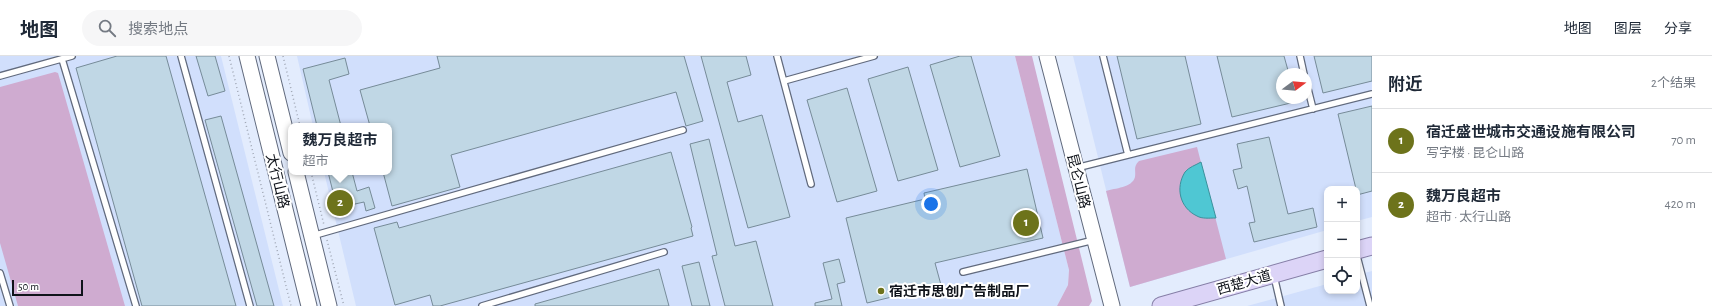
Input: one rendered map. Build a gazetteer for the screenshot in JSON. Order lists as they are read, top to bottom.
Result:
{
  "streets": {
    "main road": ["西楚大道"],
    "street": ["太行山路", "昆仑山路"]
  },
  "places": ["宿迁市思创广告制品厂"],
  "scale_bar": "50 m",
  "north": "right",
  "page": {
    "header": "地图",
    "search": "搜索地点",
    "nav": ["地图", "图层", "分享"],
    "heading": ["附近", "2个结果"],
    "list": [
      {
        "mark": "1",
        "name": "宿迁盛世城市交通设施有限公司",
        "note": "写字楼 · 昆仑山路",
        "value": "70 m"
      },
      {
        "mark": "2",
        "name": "魏万良超市",
        "note": "超市 · 太行山路",
        "value": "420 m"
      }
    ],
    "popup": ["魏万良超市", "超市"],
    "map_buttons": ["+", "−"],
    "pins": ["2", "1"],
    "scale": "50 m"
  }
}
